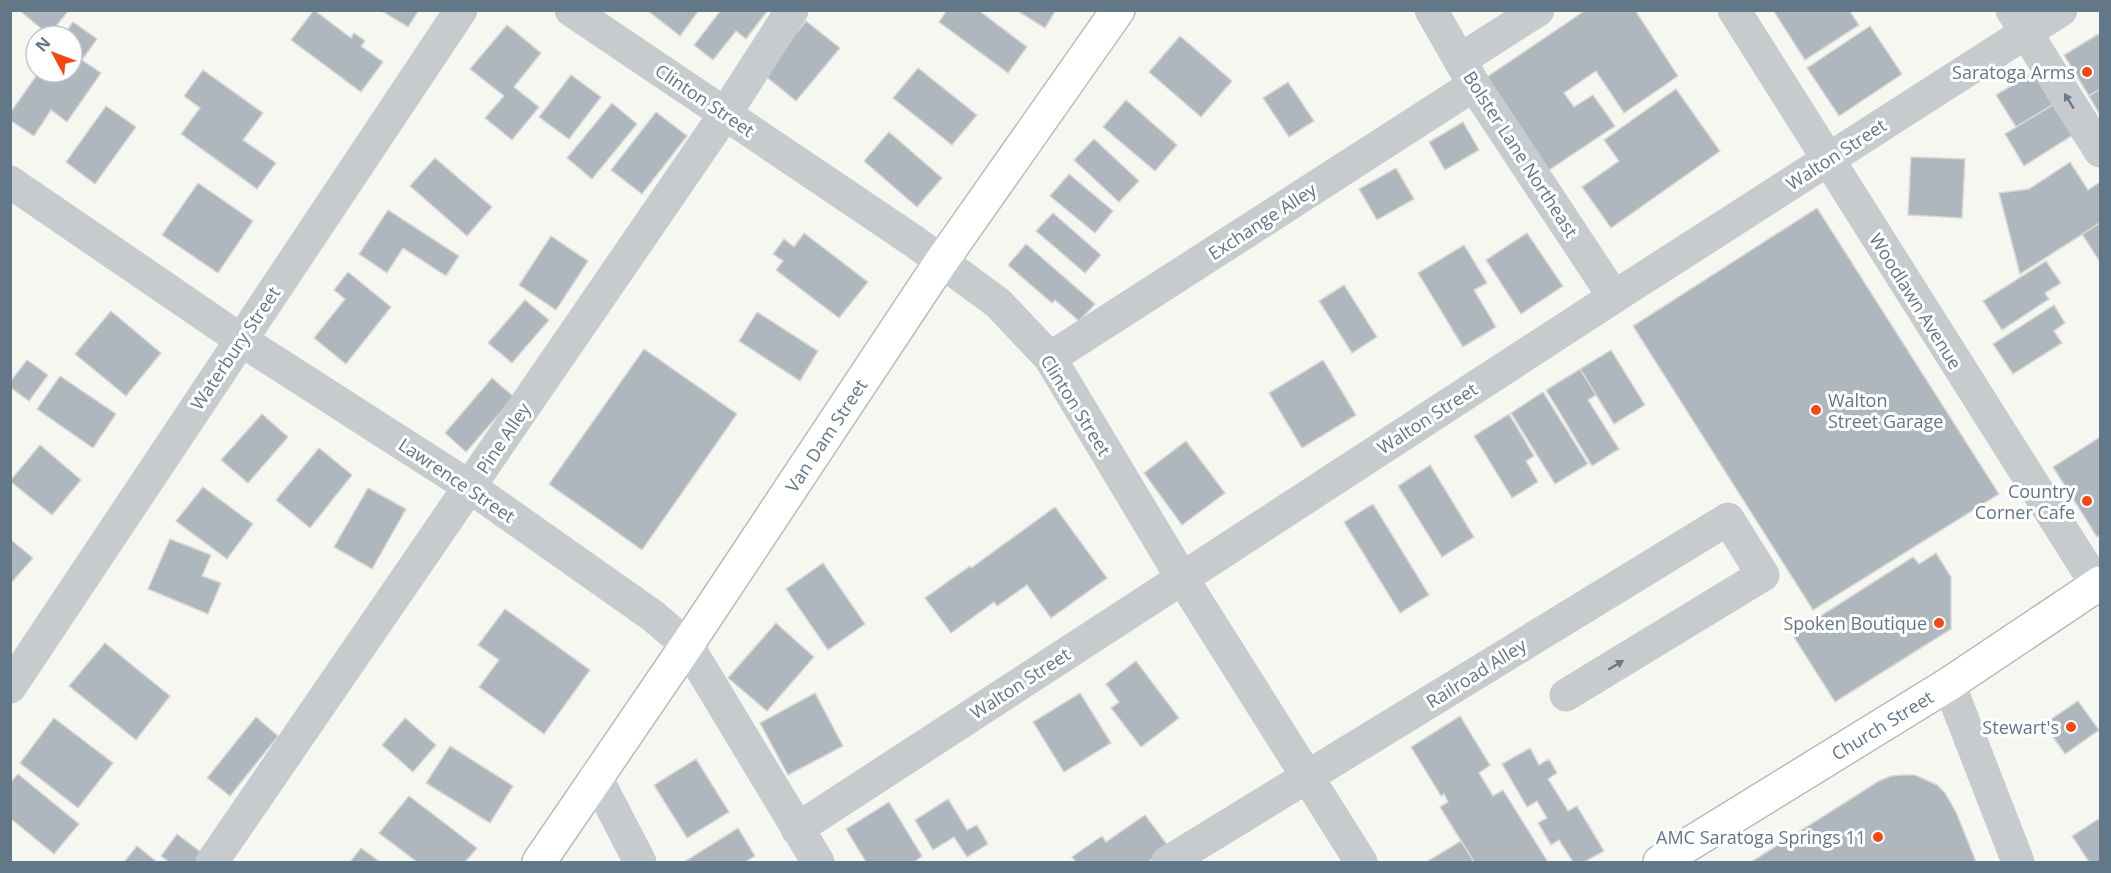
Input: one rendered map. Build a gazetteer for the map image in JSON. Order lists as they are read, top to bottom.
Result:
{
  "streets": {
    "main road": ["Van Dam Street", "Church Street"],
    "street": [
      "Clinton Street",
      "Bolster Lane Northeast",
      "Walton Street",
      "Exchange Alley",
      "Woodlawn Avenue",
      "Waterbury Street",
      "Pine Alley",
      "Lawrence Street",
      "Railroad Alley"
    ]
  },
  "crossings": [
    ["Clinton Street", "Walton Street"],
    ["Clinton Street", "Exchange Alley"],
    ["Clinton Street", "Van Dam Street"],
    ["Clinton Street", "Pine Alley"],
    ["Clinton Street", "Railroad Alley"],
    ["Bolster Lane Northeast", "Walton Street"],
    ["Bolster Lane Northeast", "Exchange Alley"],
    ["Walton Street", "Woodlawn Avenue"],
    ["Walton Street", "Lawrence Street"],
    ["Woodlawn Avenue", "Church Street"],
    ["Waterbury Street", "Lawrence Street"],
    ["Van Dam Street", "Lawrence Street"],
    ["Pine Alley", "Lawrence Street"]
  ],
  "places": [
    "Saratoga Arms",
    "Walton Street Garage",
    "Country Corner Cafe",
    "Spoken Boutique",
    "Stewart's",
    "AMC Saratoga Springs 11"
  ],
  "north": "top left"
}
